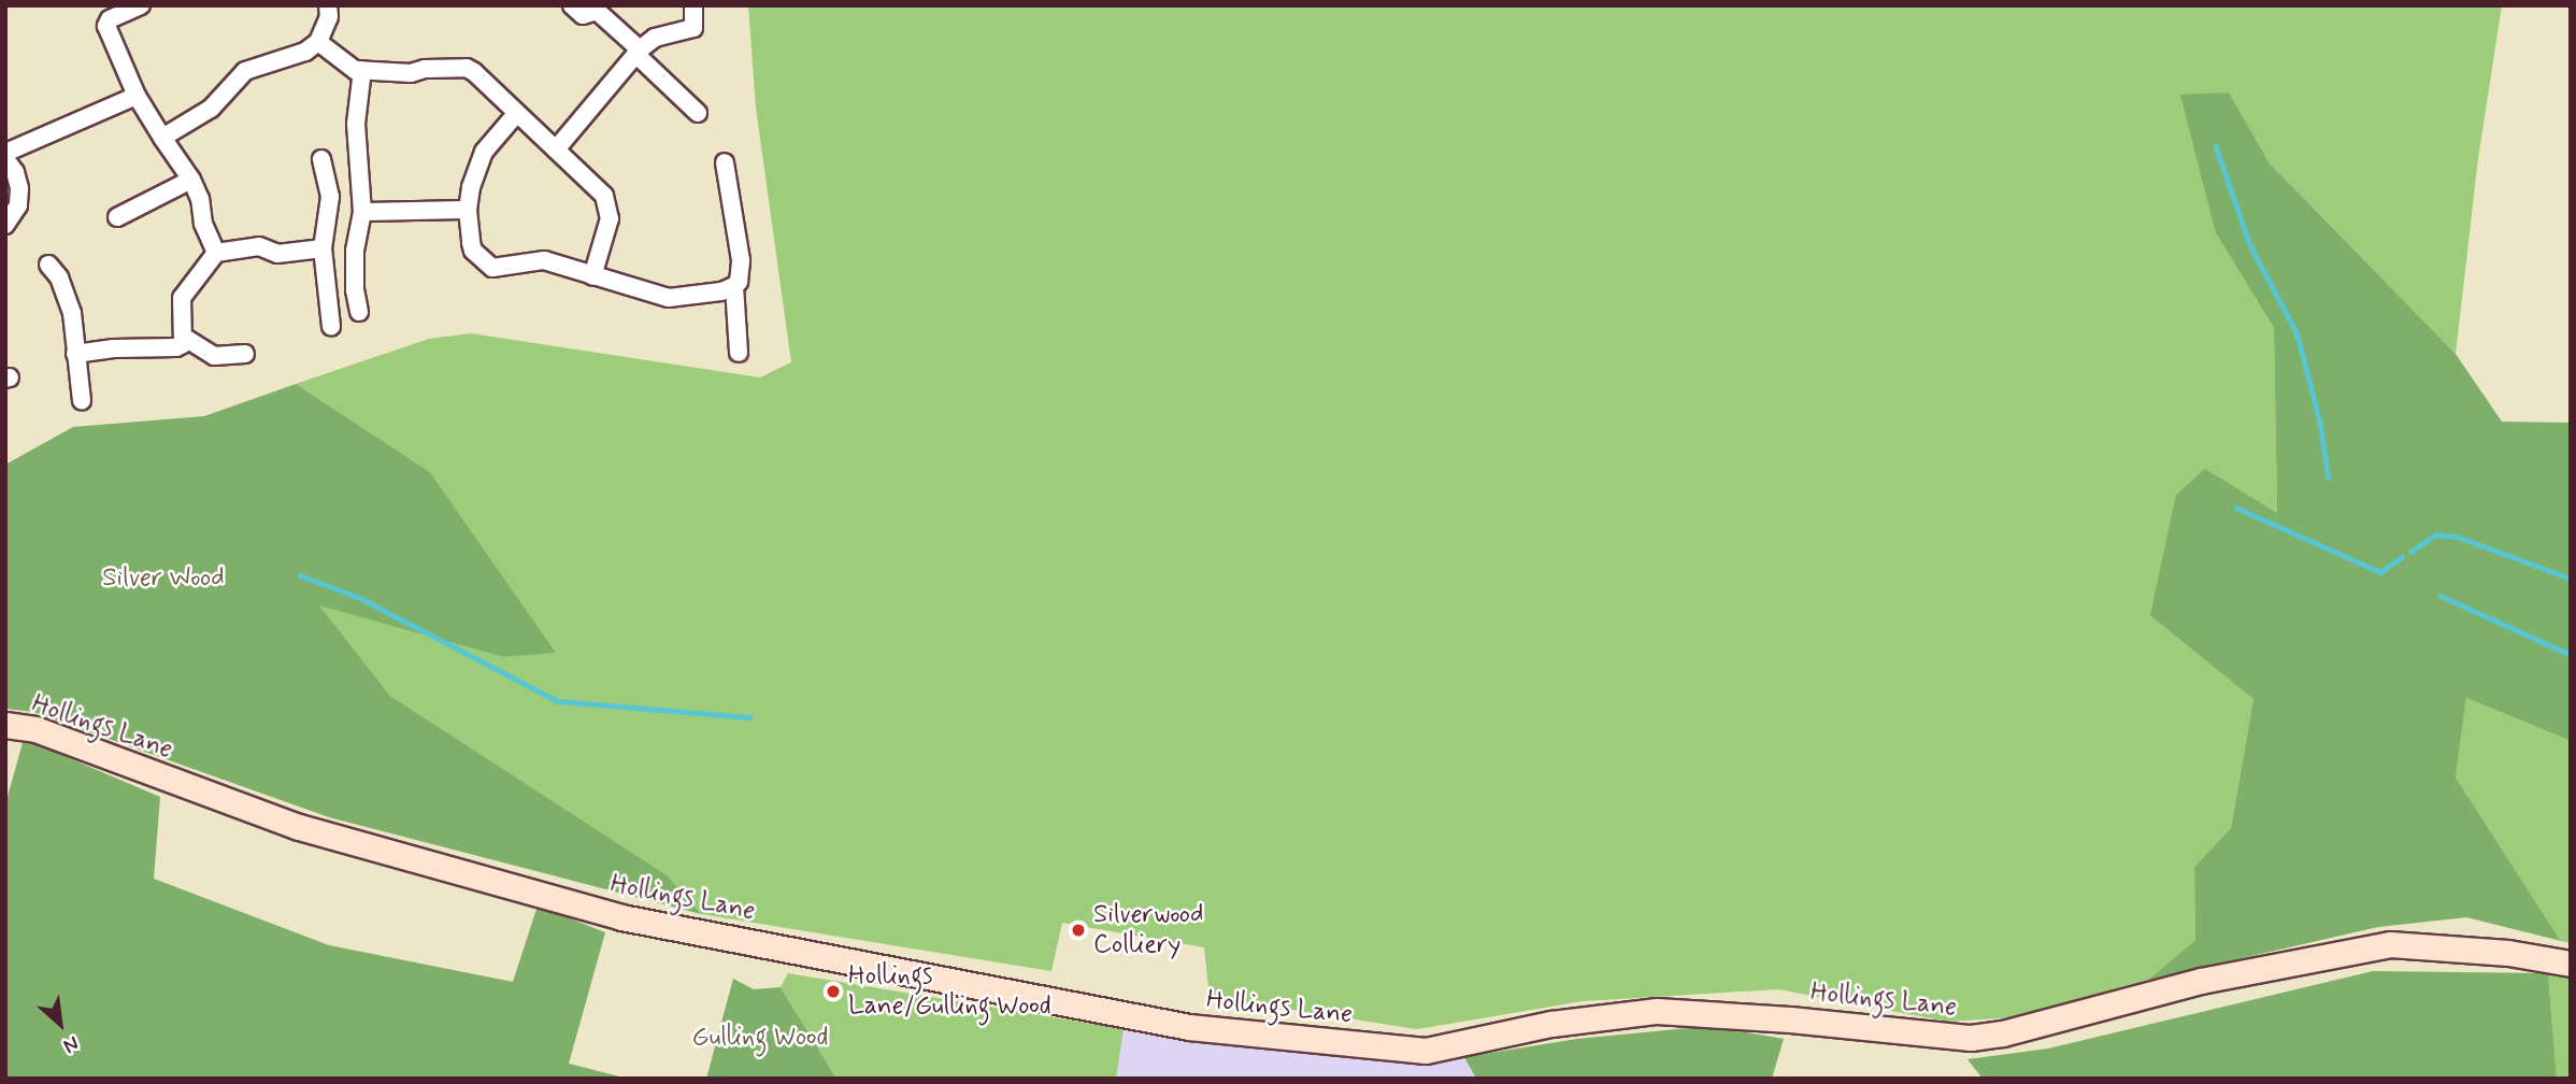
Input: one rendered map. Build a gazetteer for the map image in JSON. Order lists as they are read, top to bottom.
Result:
{
  "streets": {
    "street": ["Hollings Lane"]
  },
  "parks": ["Silver Wood", "Gulling Wood"],
  "places": ["Silverwood Colliery", "Hollings Lane/Gulling Wood"],
  "north": "bottom right"
}
